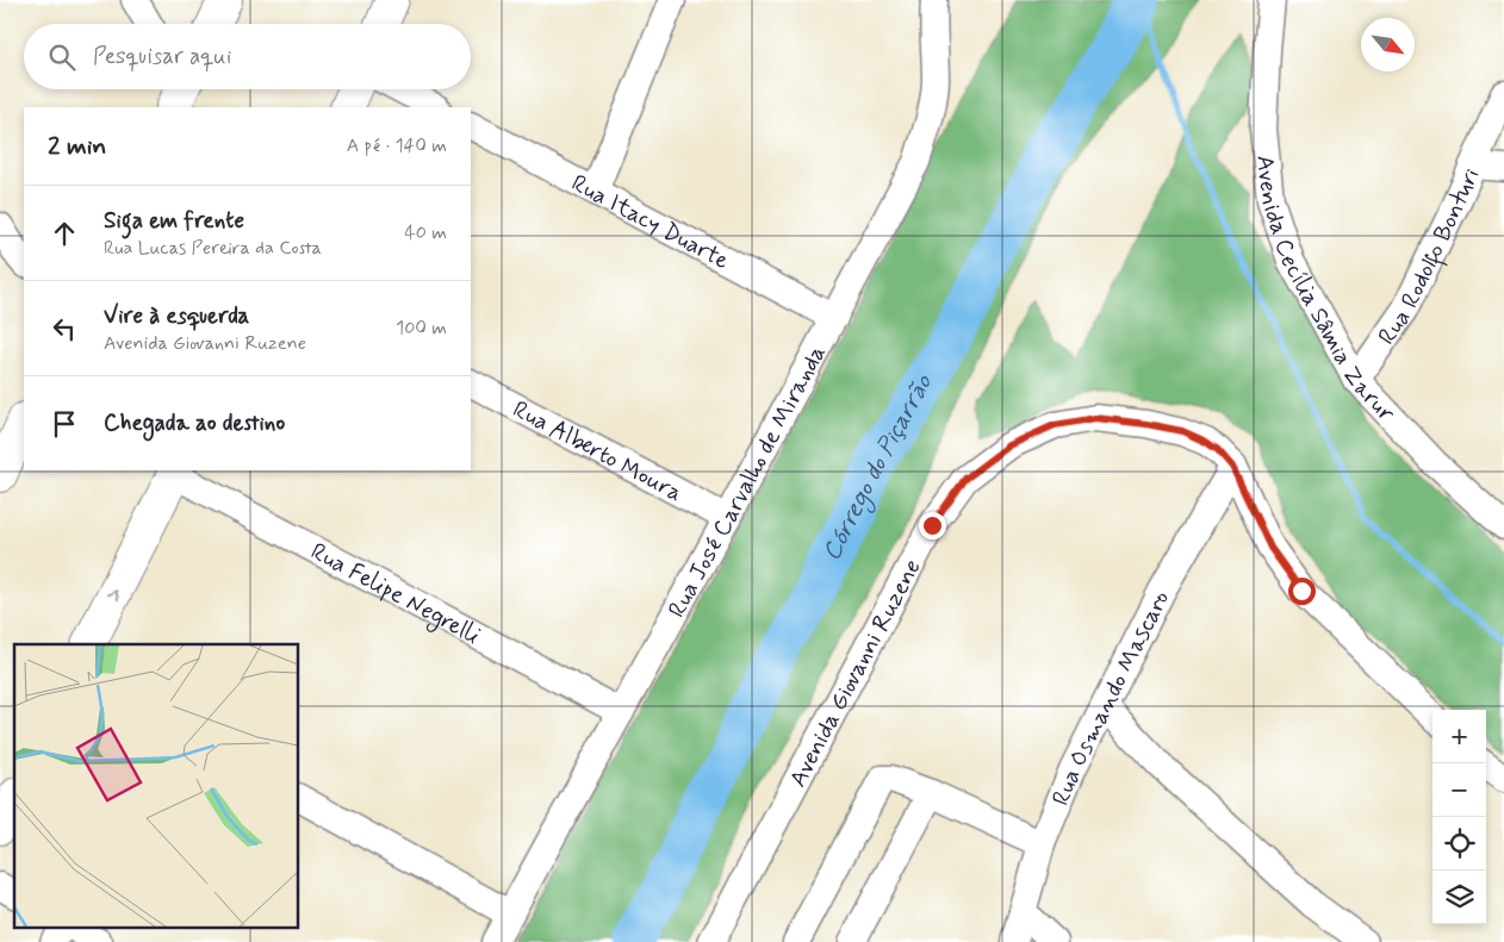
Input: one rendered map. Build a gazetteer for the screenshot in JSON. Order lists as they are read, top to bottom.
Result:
{
  "streets": {
    "street": [
      "Rua Itacy Duarte",
      "Rua Rodolfo Bonturi",
      "Avenida Cecília Sâmia Zarur",
      "Rua Alberto Moura",
      "Rua José Carvalho de Miranda",
      "Rua Felipe Negrelli",
      "Avenida Giovanni Ruzene",
      "Rua Osmando Mascaro"
    ]
  },
  "crossings": [
    ["Rua Itacy Duarte", "Rua José Carvalho de Miranda"],
    ["Rua Rodolfo Bonturi", "Avenida Cecília Sâmia Zarur"],
    ["Rua Alberto Moura", "Rua José Carvalho de Miranda"],
    ["Rua José Carvalho de Miranda", "Rua Felipe Negrelli"],
    ["Avenida Giovanni Ruzene", "Rua Osmando Mascaro"]
  ],
  "water": ["Córrego do Piçarrão"],
  "north": "bottom right",
  "page": {
    "search": "Pesquisar aqui",
    "heading": ["2 min", "A pé · 140 m"],
    "list": [
      ["Siga em frente", "Rua Lucas Pereira da Costa", "40 m"],
      ["Vire à esquerda", "Avenida Giovanni Ruzene", "100 m"],
      "Chegada ao destino"
    ],
    "map_buttons": ["+", "−"]
  }
}
